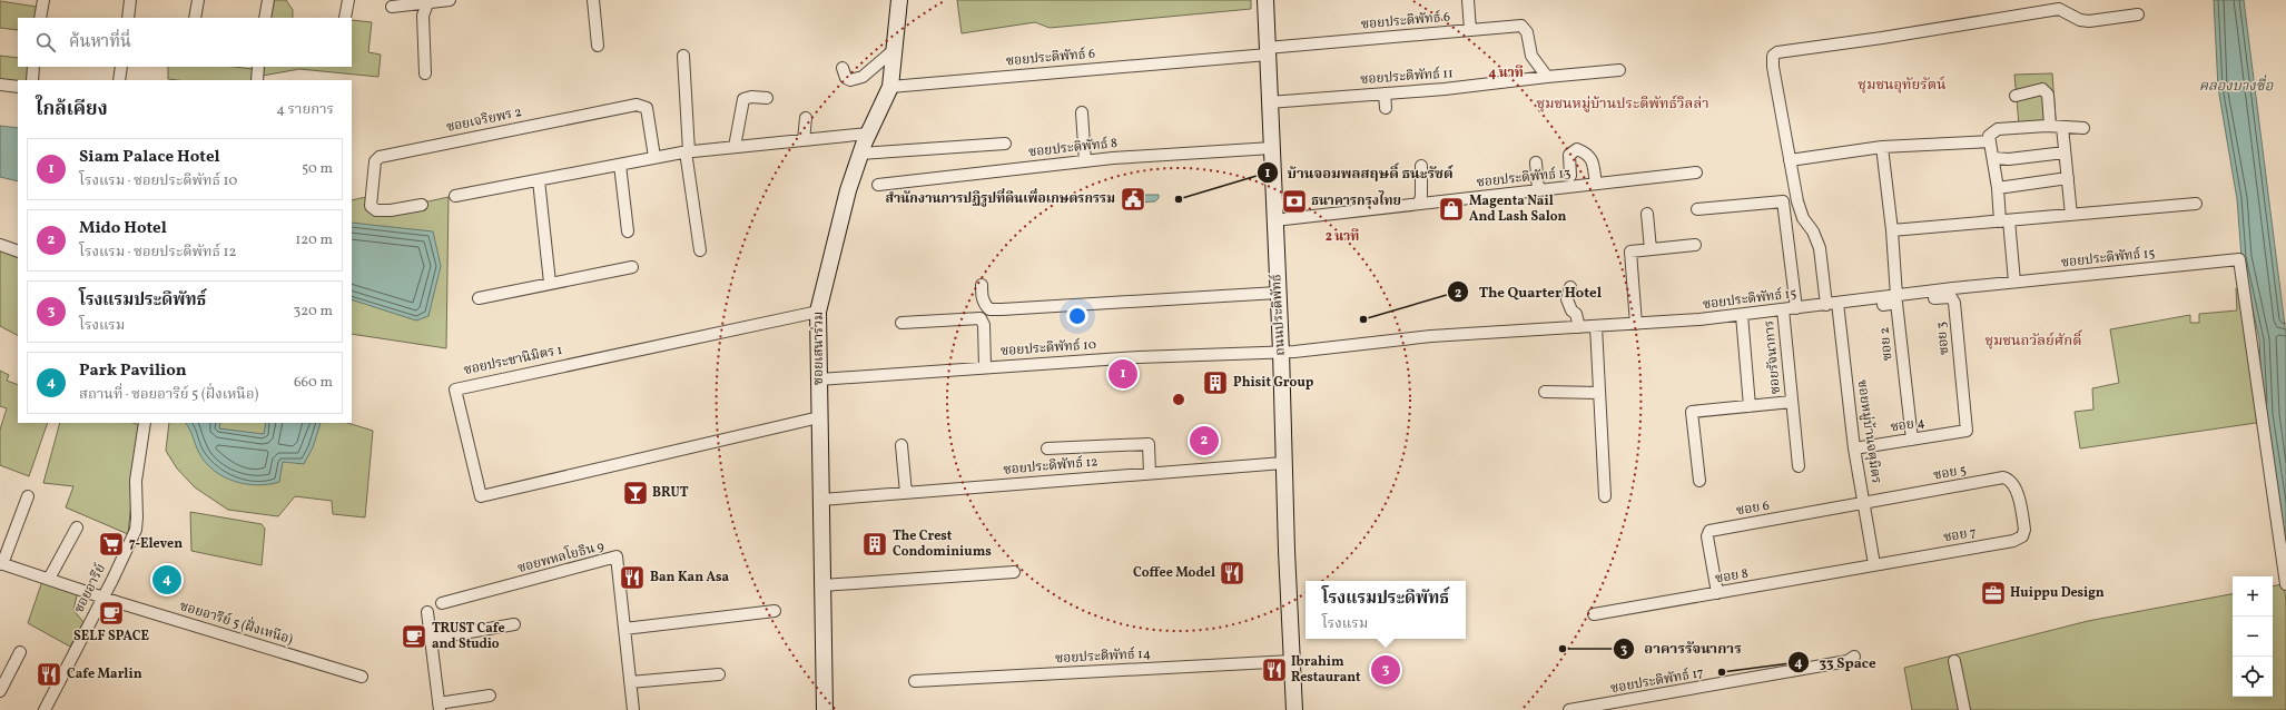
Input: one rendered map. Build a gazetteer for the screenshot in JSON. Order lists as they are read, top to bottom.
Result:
{
  "streets": {
    "street": [
      "ซอยประดิพัทธ์ 6",
      "ซอยประดิพัทธ์ 11",
      "ซอยเจริยพร 2",
      "ซอยประดิพัทธ์ 8",
      "ซอยประดิพัทธ์ 13",
      "ซอยประดิพัทธ์ 15",
      "ถนนประดิพัทธ์",
      "ซอย 3",
      "ซอย 2",
      "ซอยเสนาร่วม",
      "ซอยประดิพัทธ์ 10",
      "ซอยรัจนาการ",
      "ซอยประชานิมิตร 1",
      "ซอย 4",
      "ซอยหมู่บ้านจตุมิตร",
      "ซอยประดิพัทธ์ 12",
      "ซอย 5",
      "ซอย 6",
      "ซอย 7",
      "ซอยพหลโยธิน 9",
      "ซอย 8",
      "ซอยอารีย์",
      "ซอยอารีย์ 5 (ฝั่งเหนือ)",
      "ซอยประดิพัทธ์ 14",
      "ซอยประดิพัทธ์ 17"
    ]
  },
  "crossings": [
    ["ซอยประดิพัทธ์ 6", "ซอยประดิพัทธ์ 11"],
    ["ซอยประดิพัทธ์ 6", "ถนนประดิพัทธ์"],
    ["ซอยประดิพัทธ์ 6", "ซอยเสนาร่วม"],
    ["ซอยประดิพัทธ์ 11", "ถนนประดิพัทธ์"],
    ["ซอยประดิพัทธ์ 8", "ถนนประดิพัทธ์"],
    ["ซอยประดิพัทธ์ 13", "ถนนประดิพัทธ์"],
    ["ซอยประดิพัทธ์ 15", "ถนนประดิพัทธ์"],
    ["ซอยประดิพัทธ์ 15", "ซอย 3"],
    ["ซอยประดิพัทธ์ 15", "ซอย 2"],
    ["ซอยประดิพัทธ์ 15", "ซอยประดิพัทธ์ 10"],
    ["ซอยประดิพัทธ์ 15", "ซอยรัจนาการ"],
    ["ซอยประดิพัทธ์ 15", "ซอยหมู่บ้านจตุมิตร"],
    ["ถนนประดิพัทธ์", "ซอยประดิพัทธ์ 10"],
    ["ถนนประดิพัทธ์", "ซอยประดิพัทธ์ 12"],
    ["ถนนประดิพัทธ์", "ซอยประดิพัทธ์ 14"],
    ["ซอย 3", "ซอย 2"],
    ["ซอย 3", "ซอย 4"],
    ["ซอย 2", "ซอย 4"],
    ["ซอยเสนาร่วม", "ซอยประดิพัทธ์ 10"],
    ["ซอยเสนาร่วม", "ซอยประชานิมิตร 1"],
    ["ซอยเสนาร่วม", "ซอยประดิพัทธ์ 12"],
    ["ซอย 4", "ซอยหมู่บ้านจตุมิตร"],
    ["ซอยหมู่บ้านจตุมิตร", "ซอย 5"],
    ["ซอยหมู่บ้านจตุมิตร", "ซอย 6"],
    ["ซอยหมู่บ้านจตุมิตร", "ซอย 7"],
    ["ซอยหมู่บ้านจตุมิตร", "ซอย 8"],
    ["ซอย 5", "ซอย 6"],
    ["ซอย 5", "ซอย 7"],
    ["ซอย 6", "ซอย 8"],
    ["ซอย 7", "ซอย 8"],
    ["ซอยอารีย์", "ซอยอารีย์ 5 (ฝั่งเหนือ)"]
  ],
  "districts": ["ชุมชนอุทัยรัตน์", "ชุมชนหมู่บ้านประดิพัทธ์วิลล่า", "ชุมชนถวัลย์ศักดิ์"],
  "water": ["คลองบางซื่อ"],
  "places": {
    "public building": ["สำนักงานการปฏิรูปที่ดินเพื่อเกษตรกรรม"],
    "other": [
      "บ้านจอมพลสฤษดิ์ ธนะรัชต์",
      "The Quarter Hotel",
      "อาคารรัจนาการ",
      "33 Space"
    ],
    "bank": ["ธนาคารกรุงไทย"],
    "shop": ["Magenta Nail And Lash Salon"],
    "building": ["Phisit Group", "The Crest Condominiums"],
    "bar": ["BRUT"],
    "supermarket": ["7-Eleven"],
    "restaurant": [
      "Coffee Model",
      "Ban Kan Asa",
      "Ibrahim Restaurant",
      "Cafe Marlin"
    ],
    "office": ["Huippu Design"],
    "cafe": ["SELF SPACE", "TRUST Cafe and Studio"]
  },
  "page": {
    "search": "ค้นหาที่นี่",
    "heading": ["ใกล้เคียง", "4 รายการ"],
    "list": [
      {
        "mark": "1",
        "name": "Siam Palace Hotel",
        "note": "โรงแรม · ซอยประดิพัทธ์ 10",
        "value": "50 m"
      },
      {
        "mark": "2",
        "name": "Mido Hotel",
        "note": "โรงแรม · ซอยประดิพัทธ์ 12",
        "value": "120 m"
      },
      {
        "mark": "3",
        "name": "โรงแรมประดิพัทธ์",
        "note": "โรงแรม",
        "value": "320 m"
      },
      {
        "mark": "4",
        "name": "Park Pavilion",
        "note": "สถานที่ · ซอยอารีย์ 5 (ฝั่งเหนือ)",
        "value": "660 m"
      }
    ],
    "pins": [
      "1",
      "2",
      "4",
      "3"
    ],
    "map_buttons": ["+", "−"],
    "popup": ["โรงแรมประดิพัทธ์", "โรงแรม"]
  },
  "rings": ["4 นาที", "2 นาที"]
}
